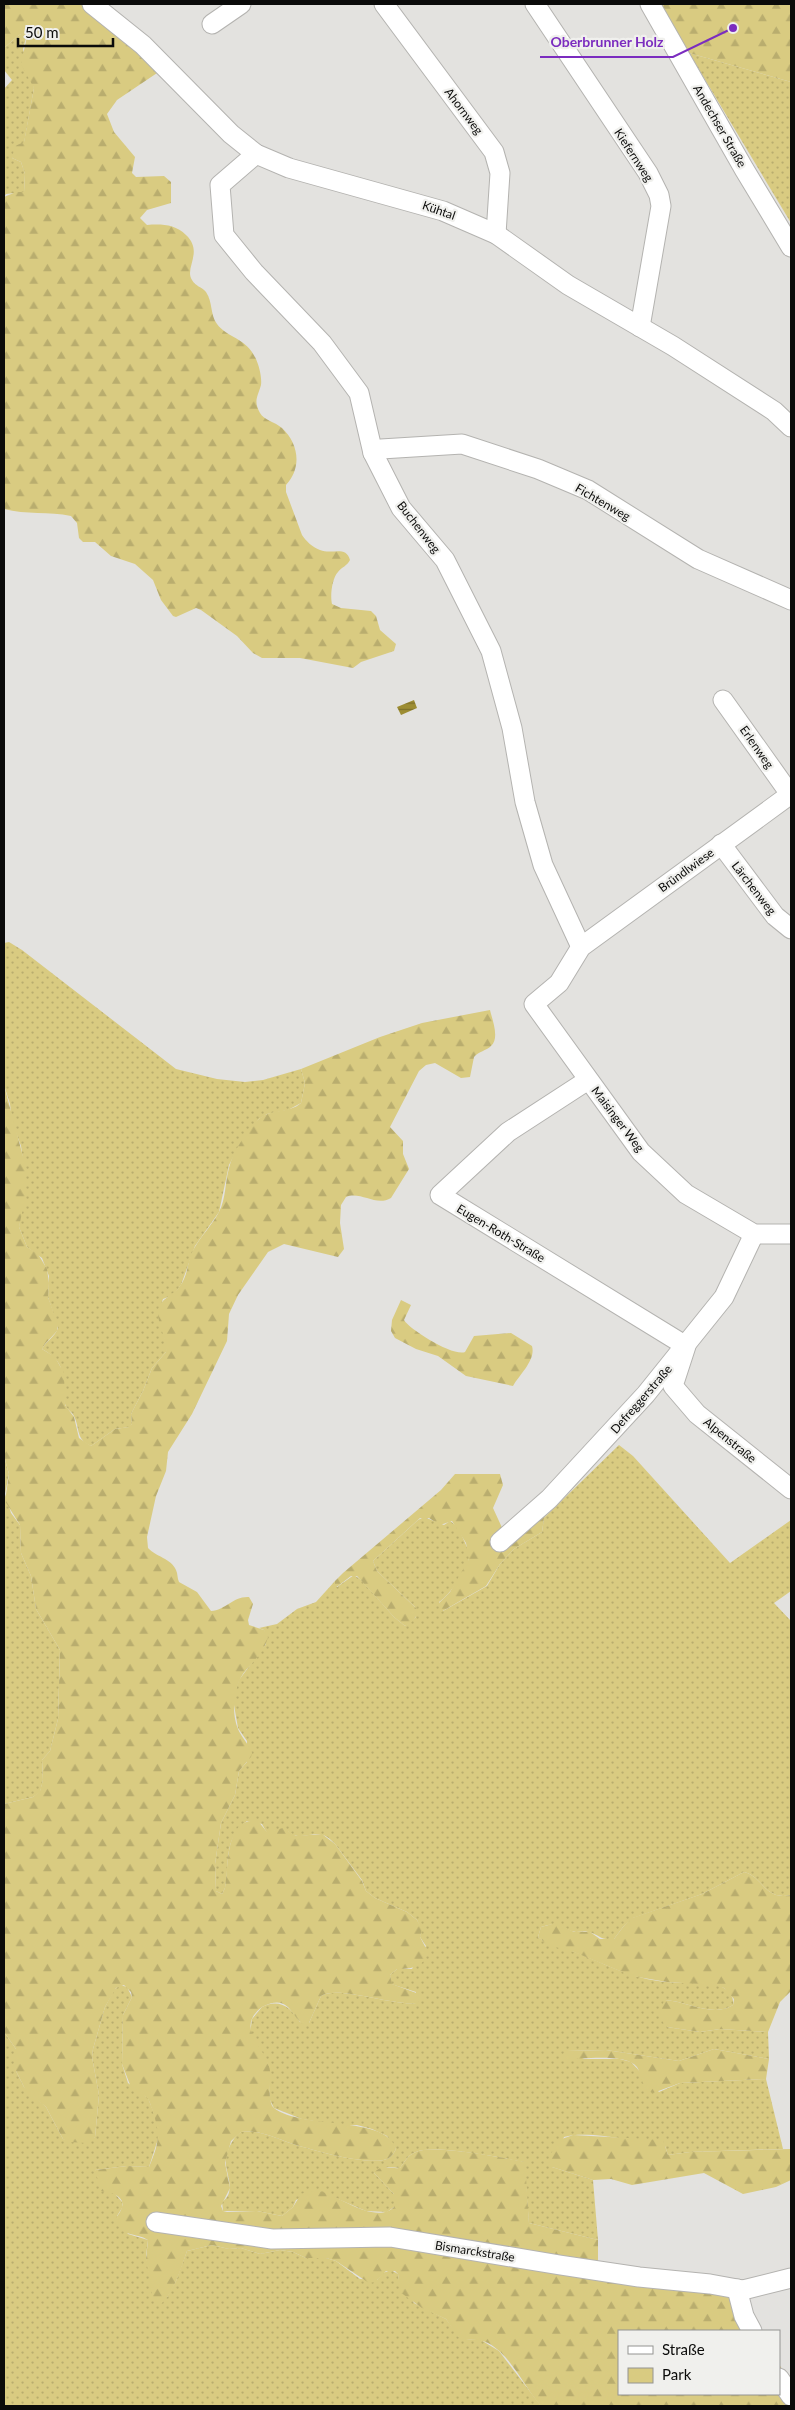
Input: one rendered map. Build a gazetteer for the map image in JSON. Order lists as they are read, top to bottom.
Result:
{
  "streets": {
    "street": [
      "Ahornweg",
      "Andechser Straße",
      "Kiefernweg",
      "Kühtal",
      "Fichtenweg",
      "Buchenweg",
      "Erlenweg",
      "Bründlwiese",
      "Lärchenweg",
      "Maisinger Weg",
      "Eugen-Roth-Straße",
      "Defreggerstraße",
      "Alpenstraße",
      "Bismarckstraße"
    ]
  },
  "crossings": [
    ["Ahornweg", "Kühtal"],
    ["Kiefernweg", "Kühtal"],
    ["Kühtal", "Buchenweg"],
    ["Fichtenweg", "Buchenweg"],
    ["Buchenweg", "Bründlwiese"],
    ["Buchenweg", "Maisinger Weg"],
    ["Erlenweg", "Bründlwiese"],
    ["Bründlwiese", "Lärchenweg"],
    ["Bründlwiese", "Maisinger Weg"],
    ["Maisinger Weg", "Eugen-Roth-Straße"],
    ["Maisinger Weg", "Defreggerstraße"],
    ["Eugen-Roth-Straße", "Defreggerstraße"],
    ["Eugen-Roth-Straße", "Alpenstraße"],
    ["Defreggerstraße", "Alpenstraße"]
  ],
  "places": ["Oberbrunner Holz"],
  "legend": ["Straße", "Park"],
  "scale_bar": "50 m"
}
